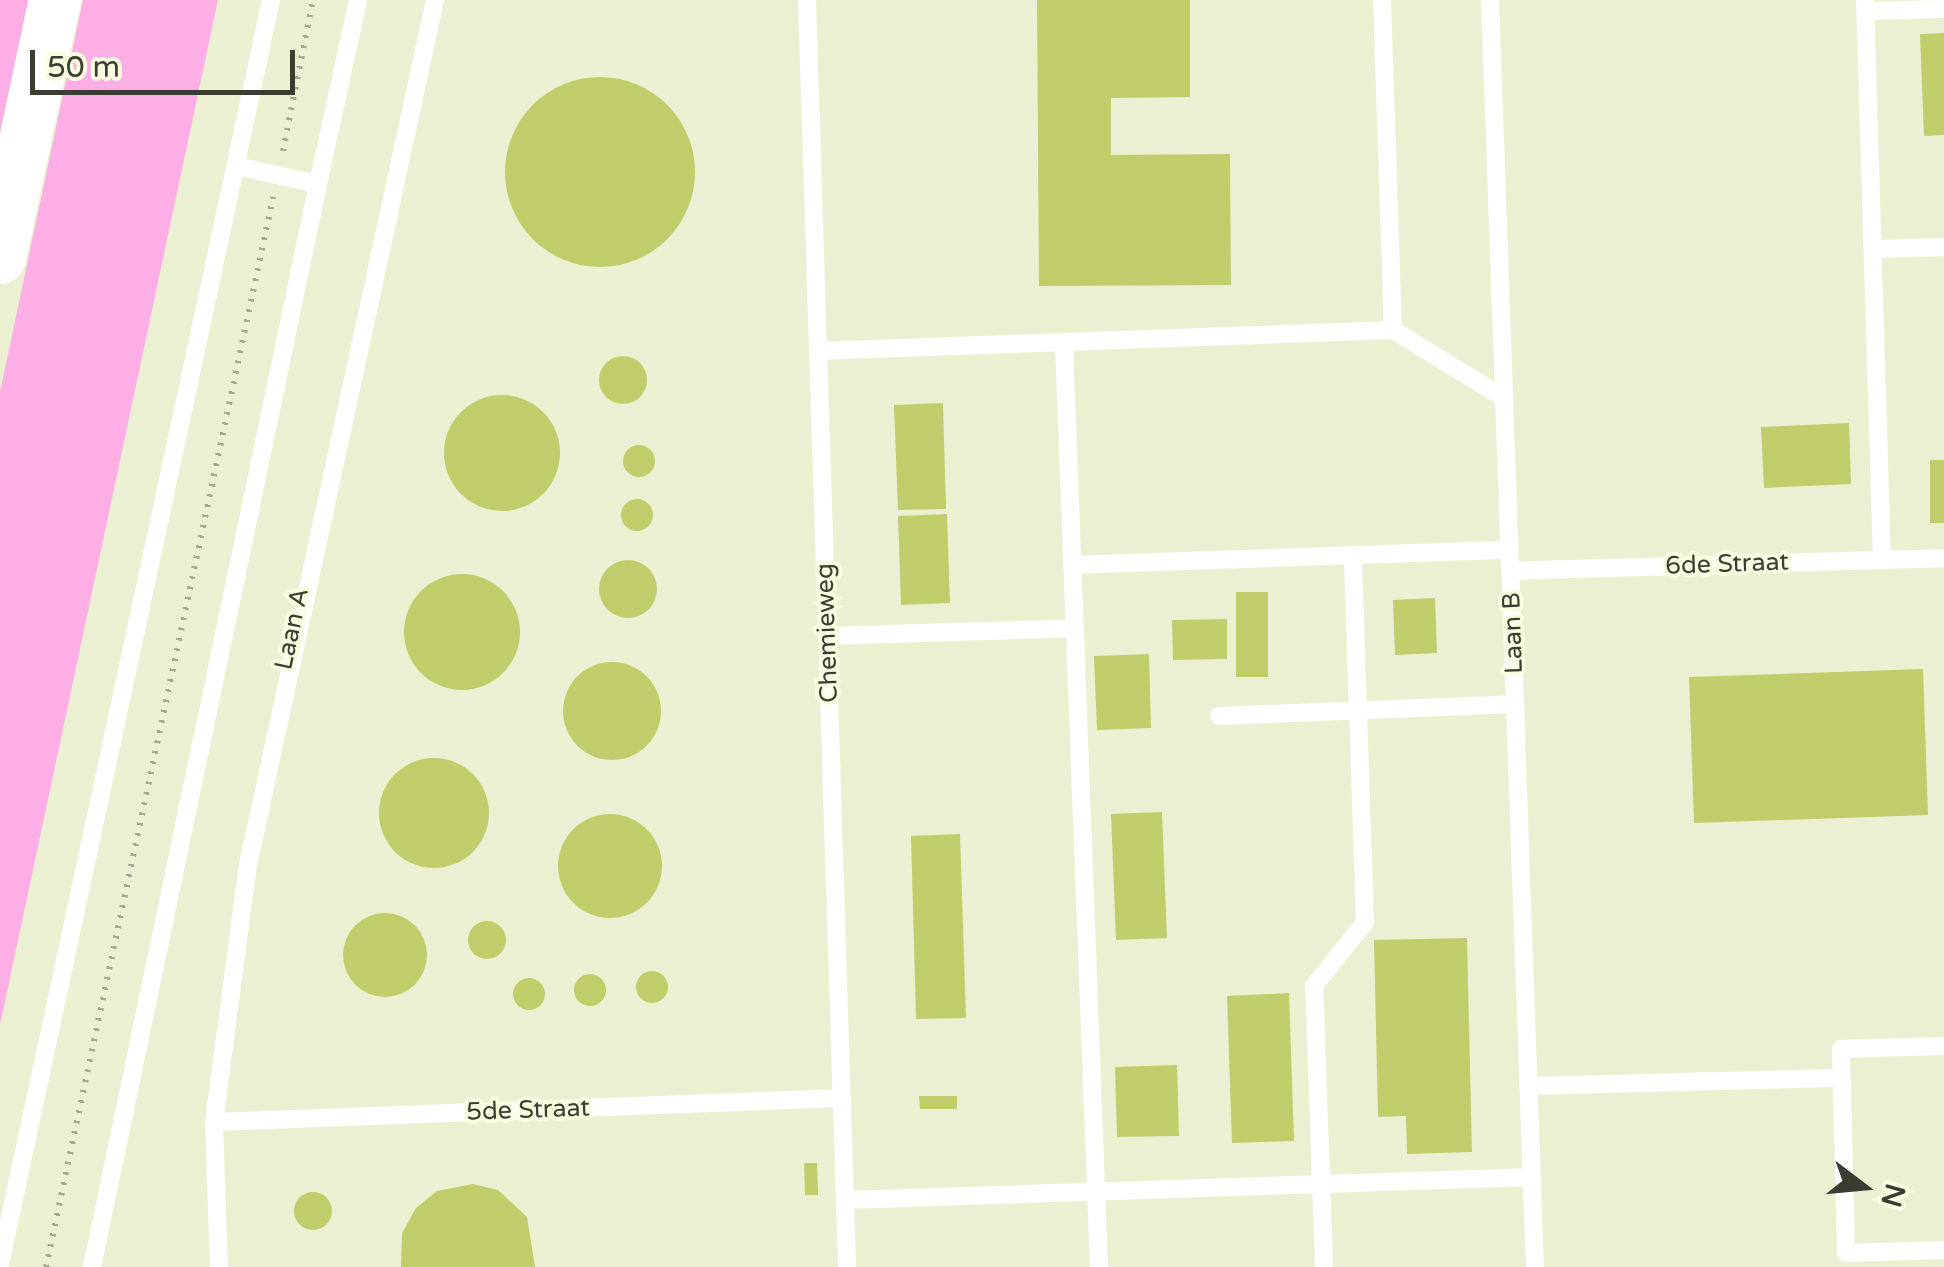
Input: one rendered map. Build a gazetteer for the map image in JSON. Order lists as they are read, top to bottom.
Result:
{
  "streets": {
    "lane": [
      "6de Straat",
      "Laan A",
      "Chemieweg",
      "Laan B",
      "5de Straat"
    ]
  },
  "crossings": [
    ["6de Straat", "Laan B"],
    ["Laan A", "5de Straat"],
    ["Chemieweg", "5de Straat"]
  ],
  "scale_bar": "50 m",
  "north": "right"
}
